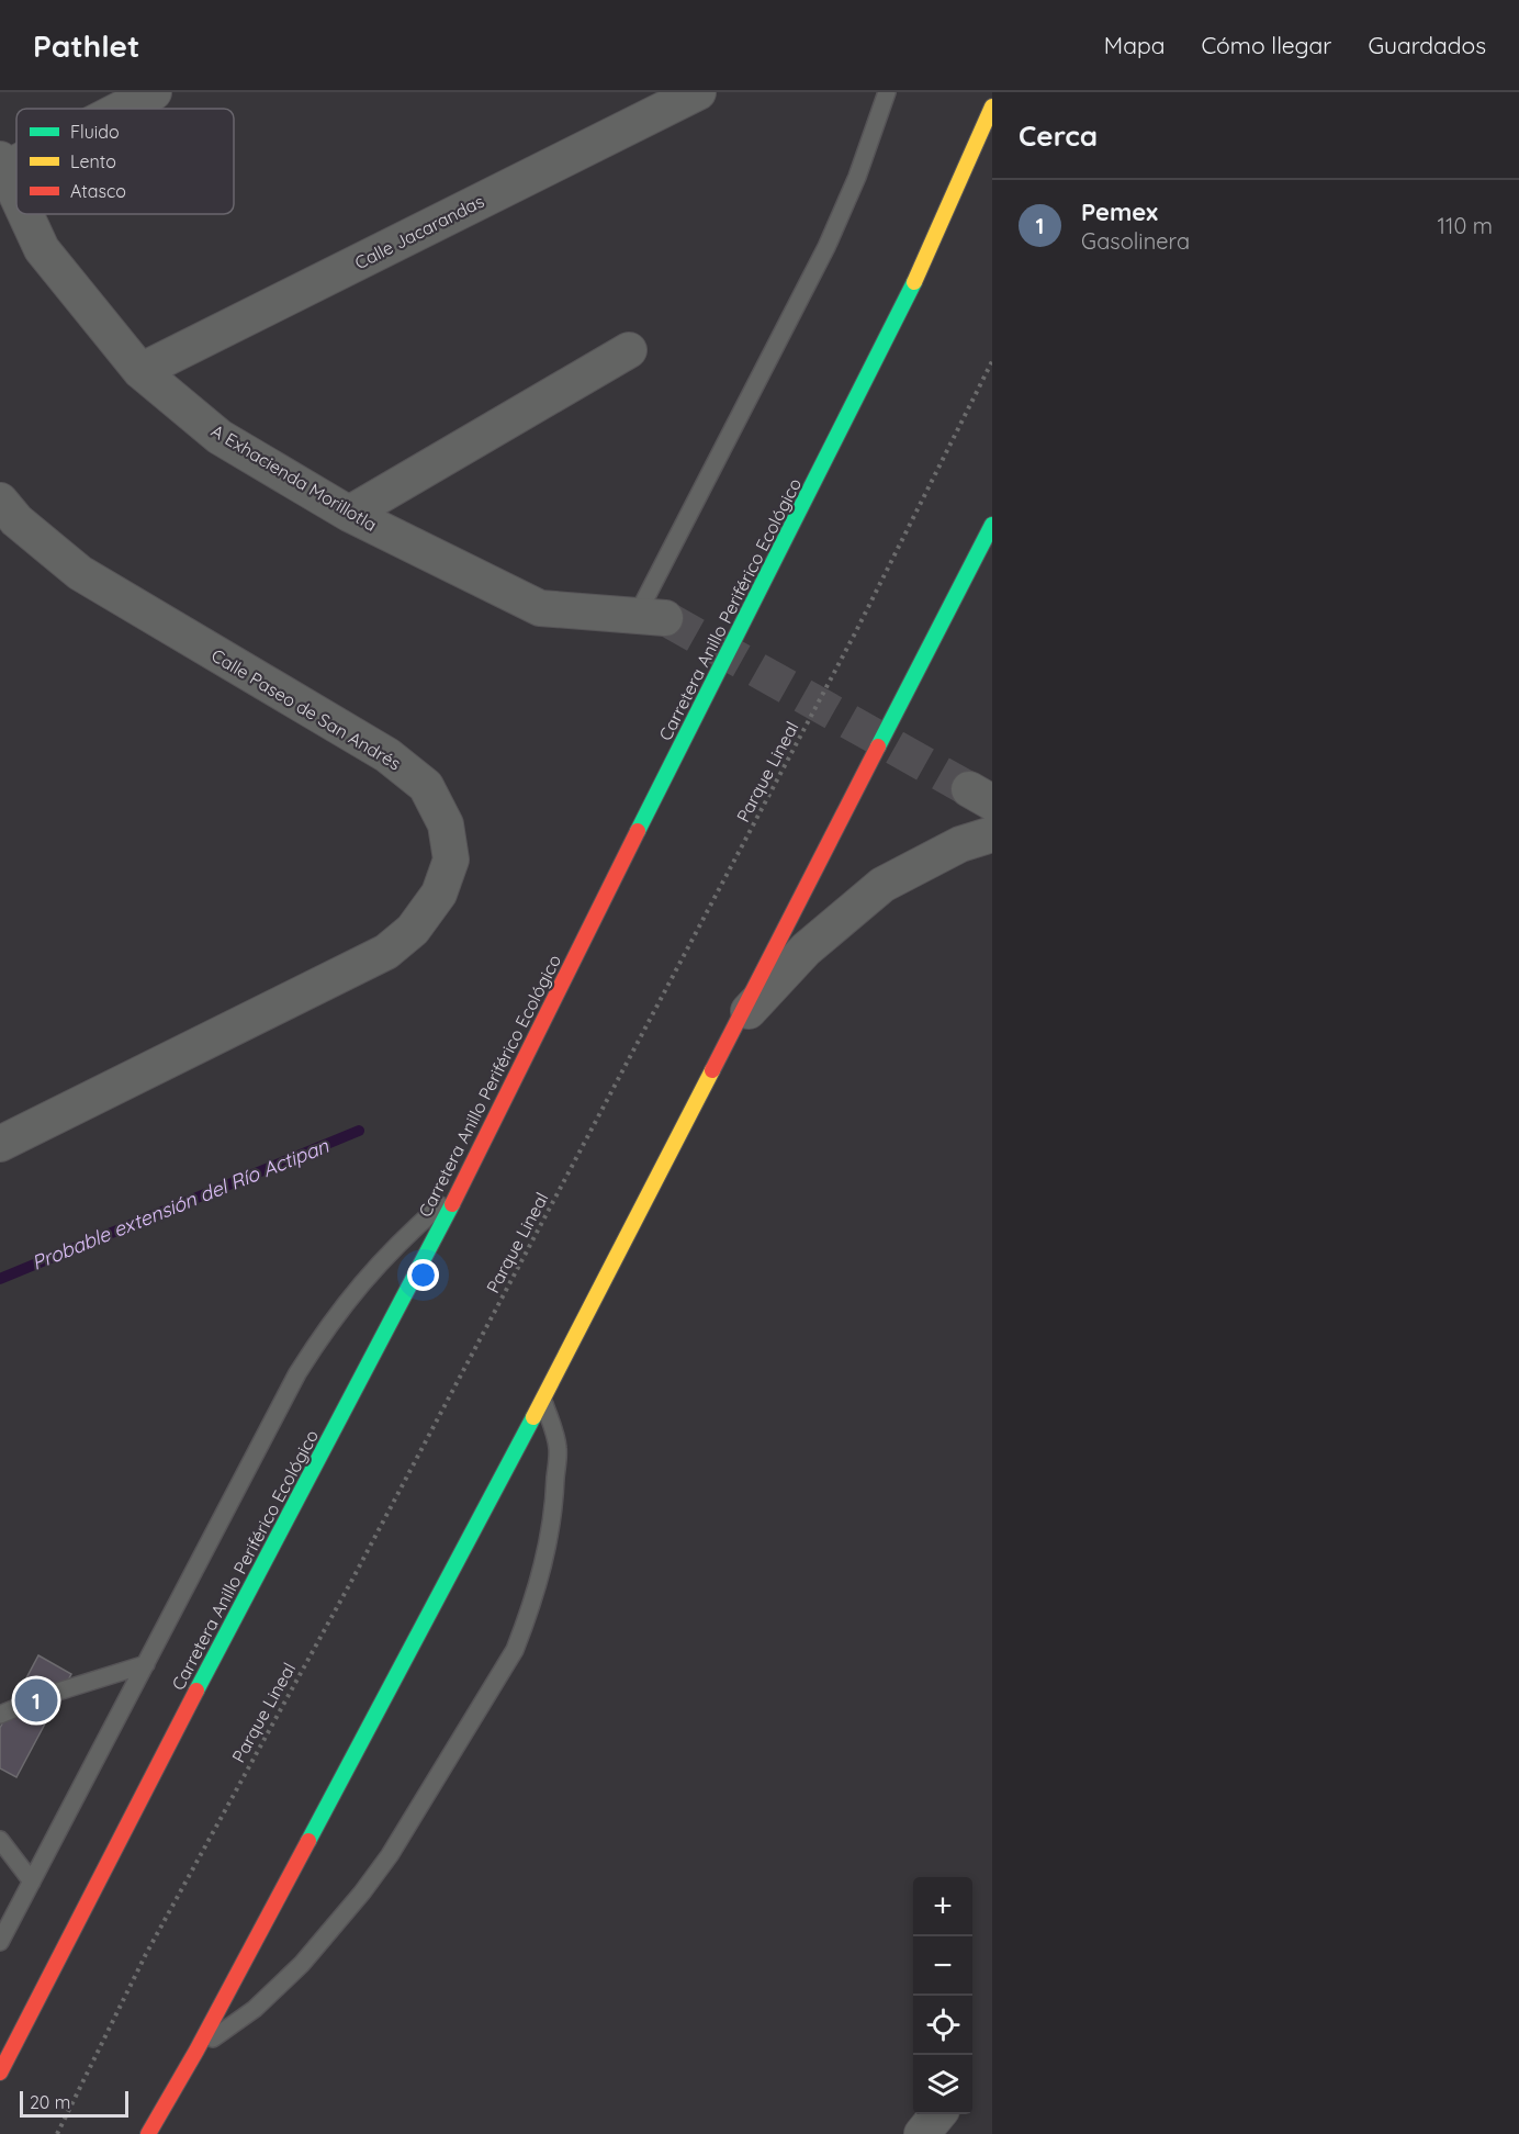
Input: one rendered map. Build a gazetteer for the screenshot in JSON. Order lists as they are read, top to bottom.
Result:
{
  "streets": {
    "highway": ["Carretera Anillo Periférico Ecológico"],
    "street": ["Calle Jacarandas", "A Exhacienda Morillotla", "Calle Paseo de San Andrés"],
    "path": ["Parque Lineal"]
  },
  "crossings": [
    ["Calle Jacarandas", "A Exhacienda Morillotla"]
  ],
  "water": ["Probable extensión del Río Actipan"],
  "legend": ["Fluido", "Lento", "Atasco"],
  "scale_bar": "20 m",
  "page": {
    "header": "Pathlet",
    "nav": ["Mapa", "Cómo llegar", "Guardados"],
    "heading": "Cerca",
    "list": [
      {
        "mark": "1",
        "name": "Pemex",
        "note": "Gasolinera",
        "value": "110 m"
      }
    ],
    "pins": "1",
    "map_buttons": ["+", "−"],
    "scale": "20 m"
  }
}
